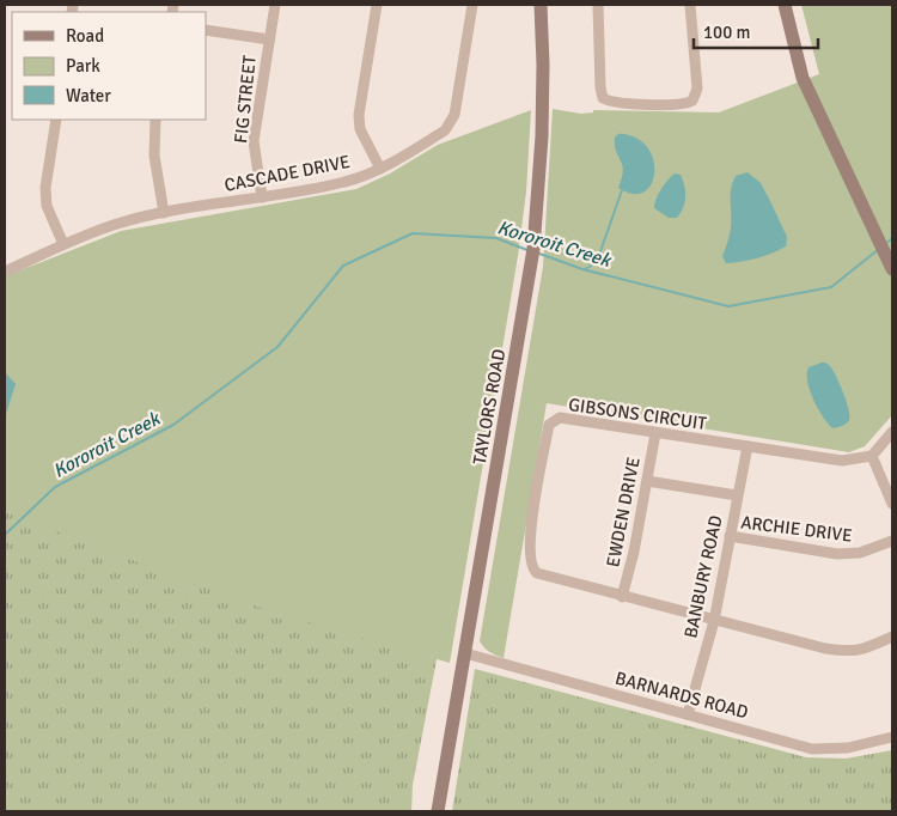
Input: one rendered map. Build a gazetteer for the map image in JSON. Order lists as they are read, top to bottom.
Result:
{
  "streets": {
    "street": [
      "FIG STREET",
      "CASCADE DRIVE",
      "TAYLORS ROAD",
      "GIBSONS CIRCUIT",
      "EWDEN DRIVE",
      "ARCHIE DRIVE",
      "BANBURY ROAD",
      "BARNARDS ROAD"
    ]
  },
  "crossings": [
    ["FIG STREET", "CASCADE DRIVE"],
    ["TAYLORS ROAD", "BARNARDS ROAD"],
    ["GIBSONS CIRCUIT", "EWDEN DRIVE"],
    ["GIBSONS CIRCUIT", "BANBURY ROAD"],
    ["ARCHIE DRIVE", "BANBURY ROAD"],
    ["BANBURY ROAD", "BARNARDS ROAD"]
  ],
  "water": ["Kororoit Creek"],
  "legend": ["Road", "Park", "Water"],
  "scale_bar": "100 m"
}
